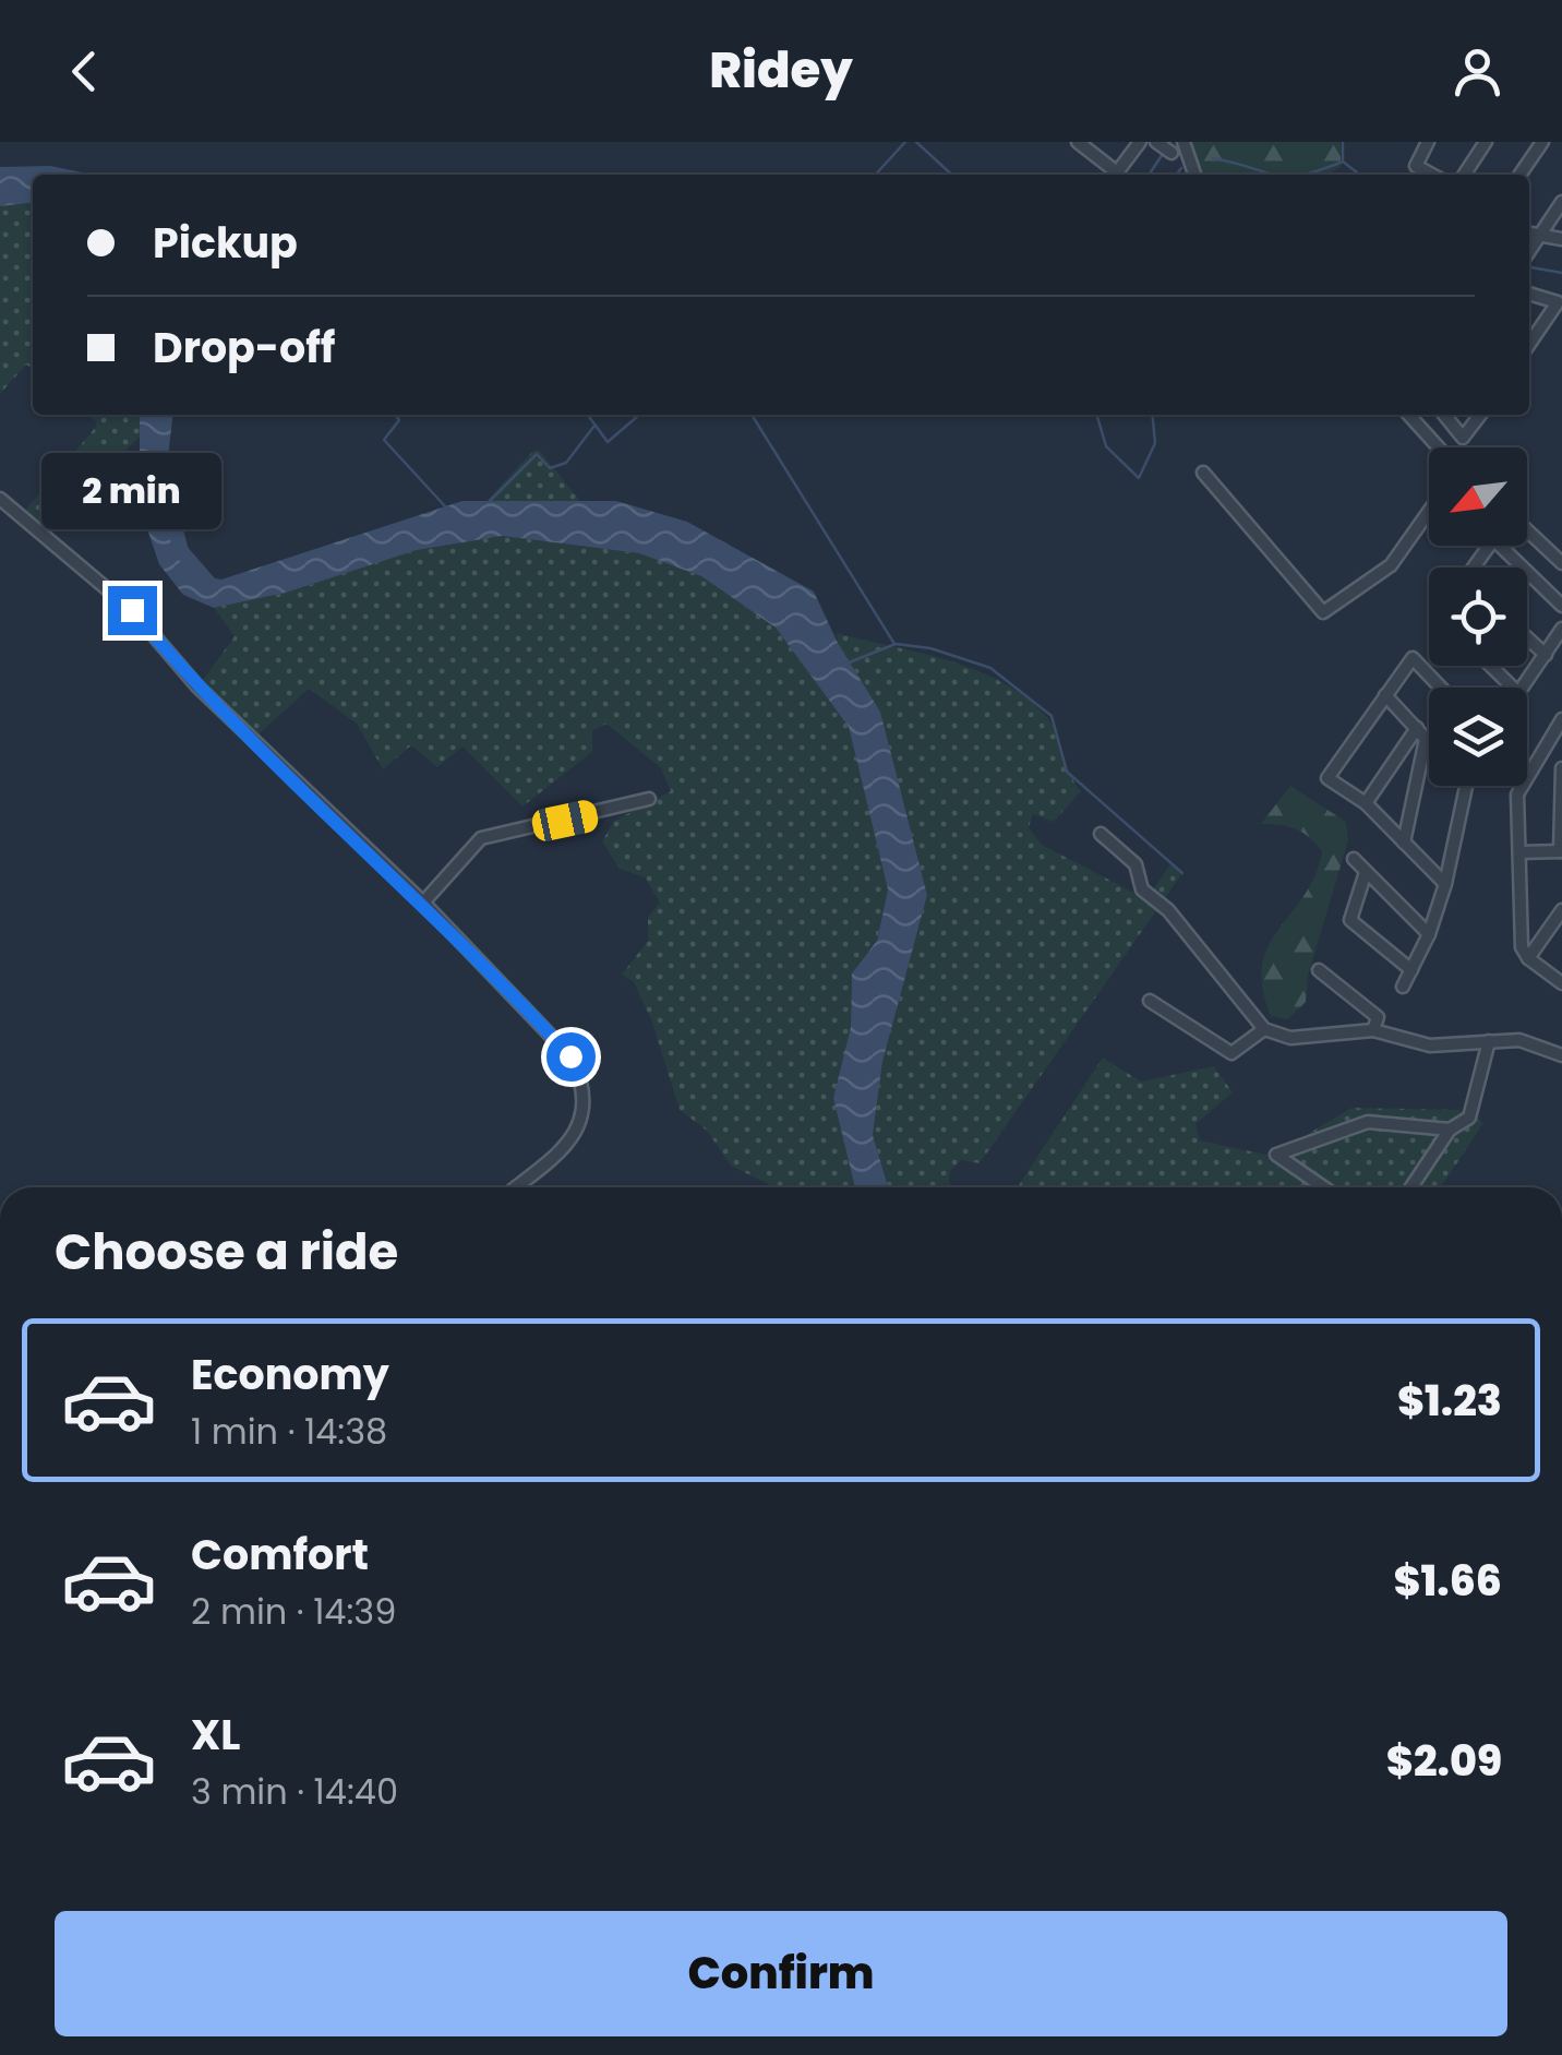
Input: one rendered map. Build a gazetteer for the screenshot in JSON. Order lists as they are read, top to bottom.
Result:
{
  "north": "bottom left",
  "page": {
    "header": "Ridey",
    "banner": ["Pickup", "Drop-off"],
    "bubble": "2 min",
    "heading": "Choose a ride",
    "list": [
      {
        "name": "Economy",
        "note": "1 min · 14:38",
        "value": "$1.23"
      },
      {
        "name": "Comfort",
        "note": "2 min · 14:39",
        "value": "$1.66"
      },
      {
        "name": "XL",
        "note": "3 min · 14:40",
        "value": "$2.09"
      }
    ],
    "buttons": "Confirm"
  }
}
